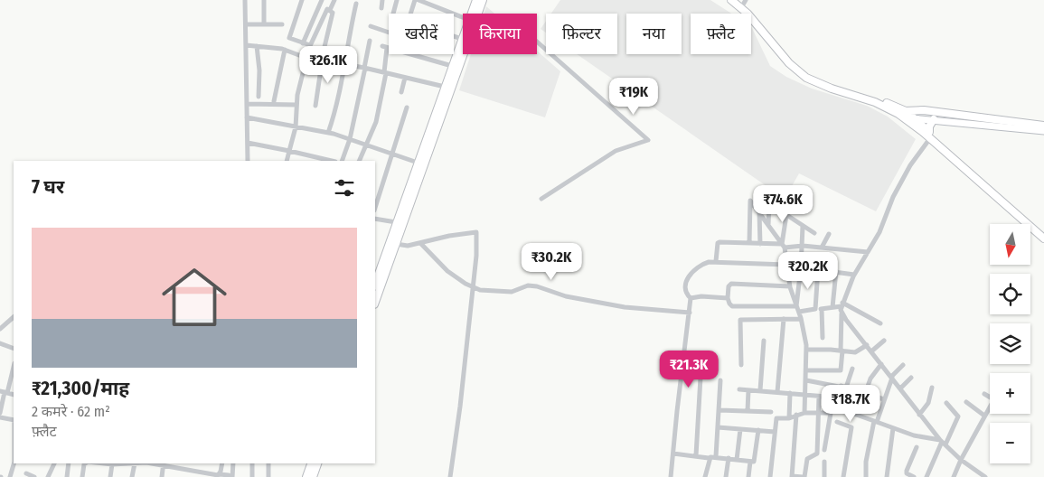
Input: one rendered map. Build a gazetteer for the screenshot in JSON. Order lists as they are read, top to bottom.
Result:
{
  "north": "bottom",
  "page": {
    "chip": [
      "खरीदें",
      "किराया",
      "फ़िल्टर",
      "नया",
      "फ़्लैट"
    ],
    "price": [
      "₹26.1K",
      "₹19K",
      "₹74.6K",
      "₹30.2K",
      "₹20.2K",
      "₹21.3K",
      "₹18.7K"
    ],
    "heading": "7 घर",
    "list": [
      {
        "name": "₹21,300/माह",
        "note": "2 कमरे · 62 m² · फ़्लैट"
      }
    ],
    "map_buttons": ["+", "−"]
  }
}
